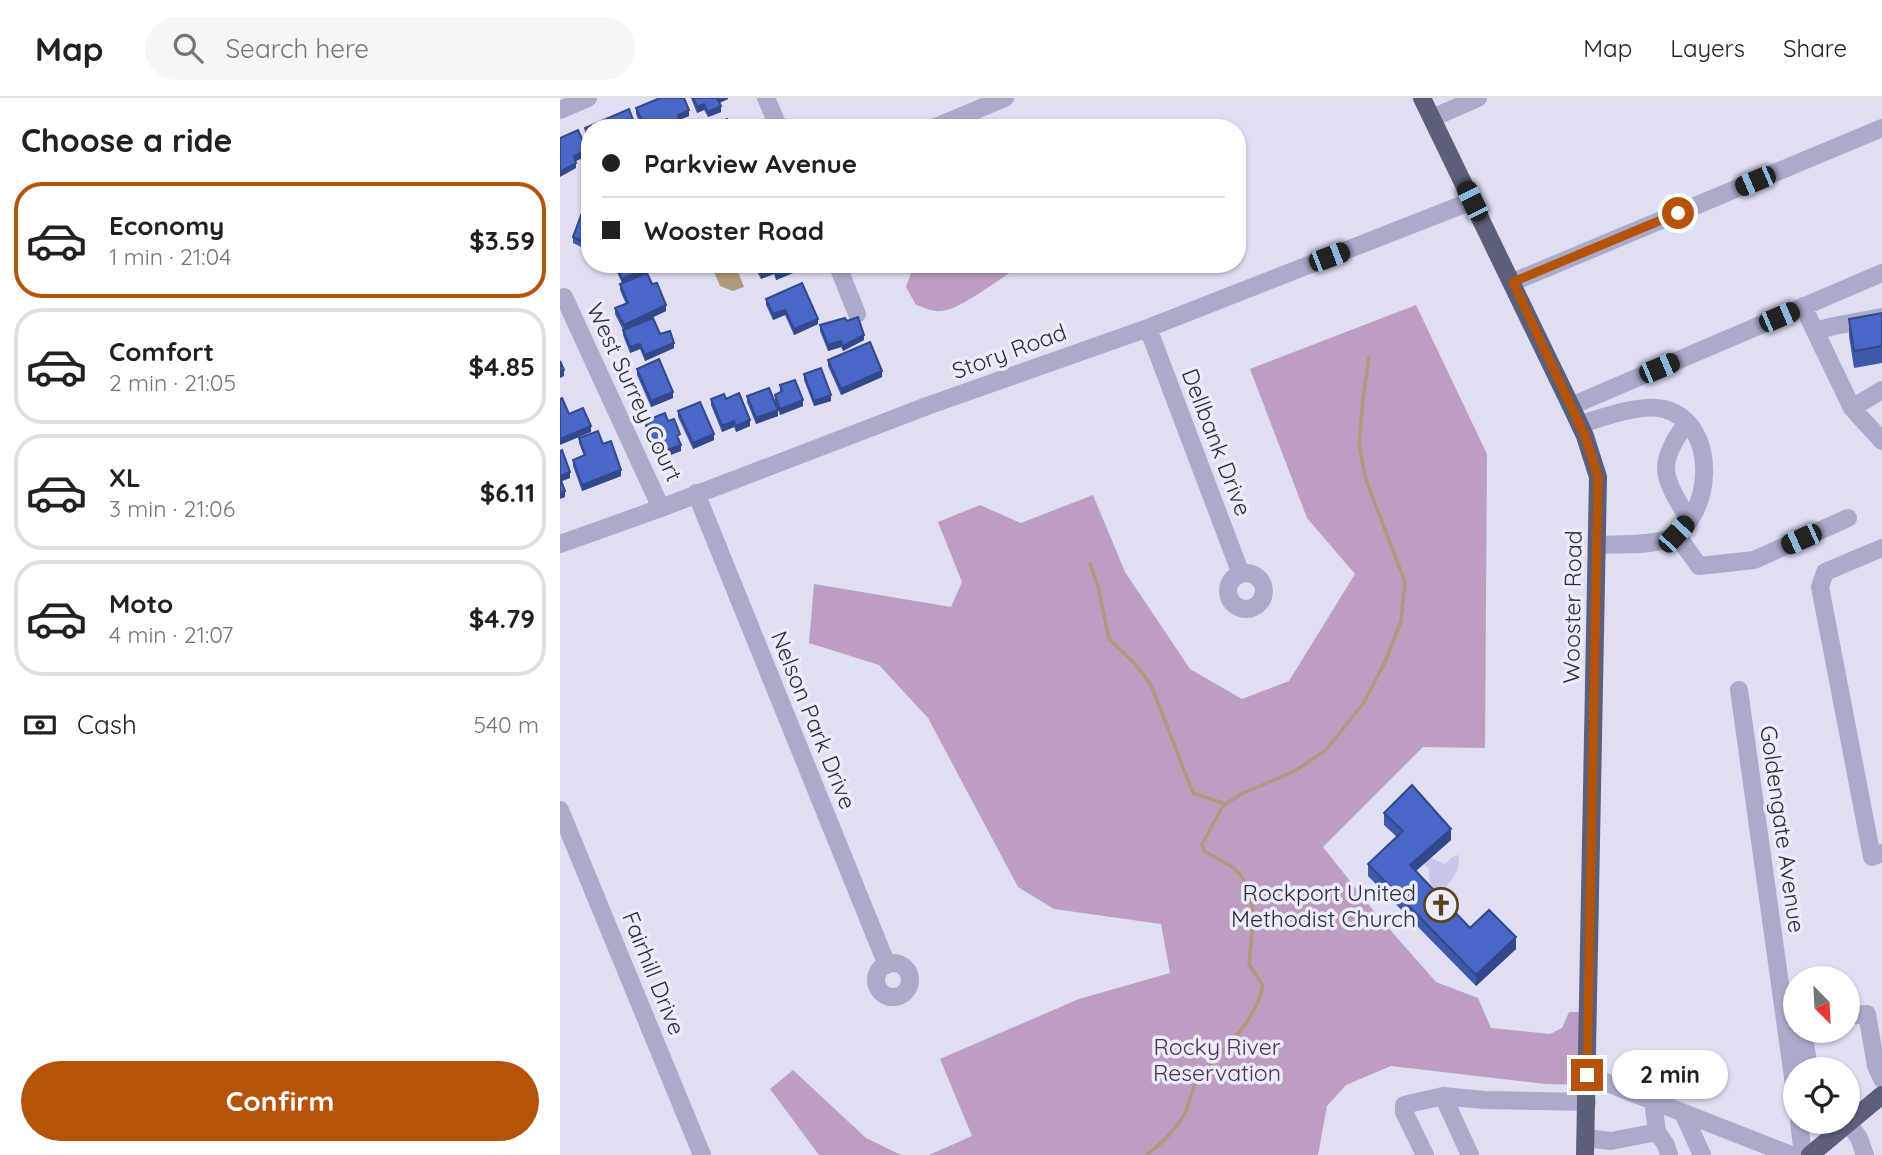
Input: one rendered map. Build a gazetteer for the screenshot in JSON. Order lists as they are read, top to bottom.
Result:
{
  "streets": {
    "main road": ["Wooster Road"],
    "street": [
      "Story Road",
      "West Surrey Court",
      "Dellbank Drive",
      "Nelson Park Drive",
      "Goldengate Avenue",
      "Fairhill Drive"
    ]
  },
  "crossings": [
    ["Story Road", "West Surrey Court"],
    ["Story Road", "Dellbank Drive"],
    ["Story Road", "Wooster Road"],
    ["Story Road", "Nelson Park Drive"]
  ],
  "parks": ["Rocky River Reservation"],
  "places": {
    "church": ["Rockport United Methodist Church"]
  },
  "north": "bottom right",
  "page": {
    "header": "Map",
    "search": "Search here",
    "nav": ["Map", "Layers", "Share"],
    "heading": "Choose a ride",
    "banner": ["Parkview Avenue", "Wooster Road"],
    "list": [
      {
        "name": "Economy",
        "note": "1 min · 21:04",
        "value": "$3.59"
      },
      {
        "name": "Comfort",
        "note": "2 min · 21:05",
        "value": "$4.85"
      },
      {
        "name": "XL",
        "note": "3 min · 21:06",
        "value": "$6.11"
      },
      {
        "name": "Moto",
        "note": "4 min · 21:07",
        "value": "$4.79"
      }
    ],
    "pay": ["Cash", "540 m"],
    "buttons": "Confirm",
    "bubble": "2 min"
  }
}
